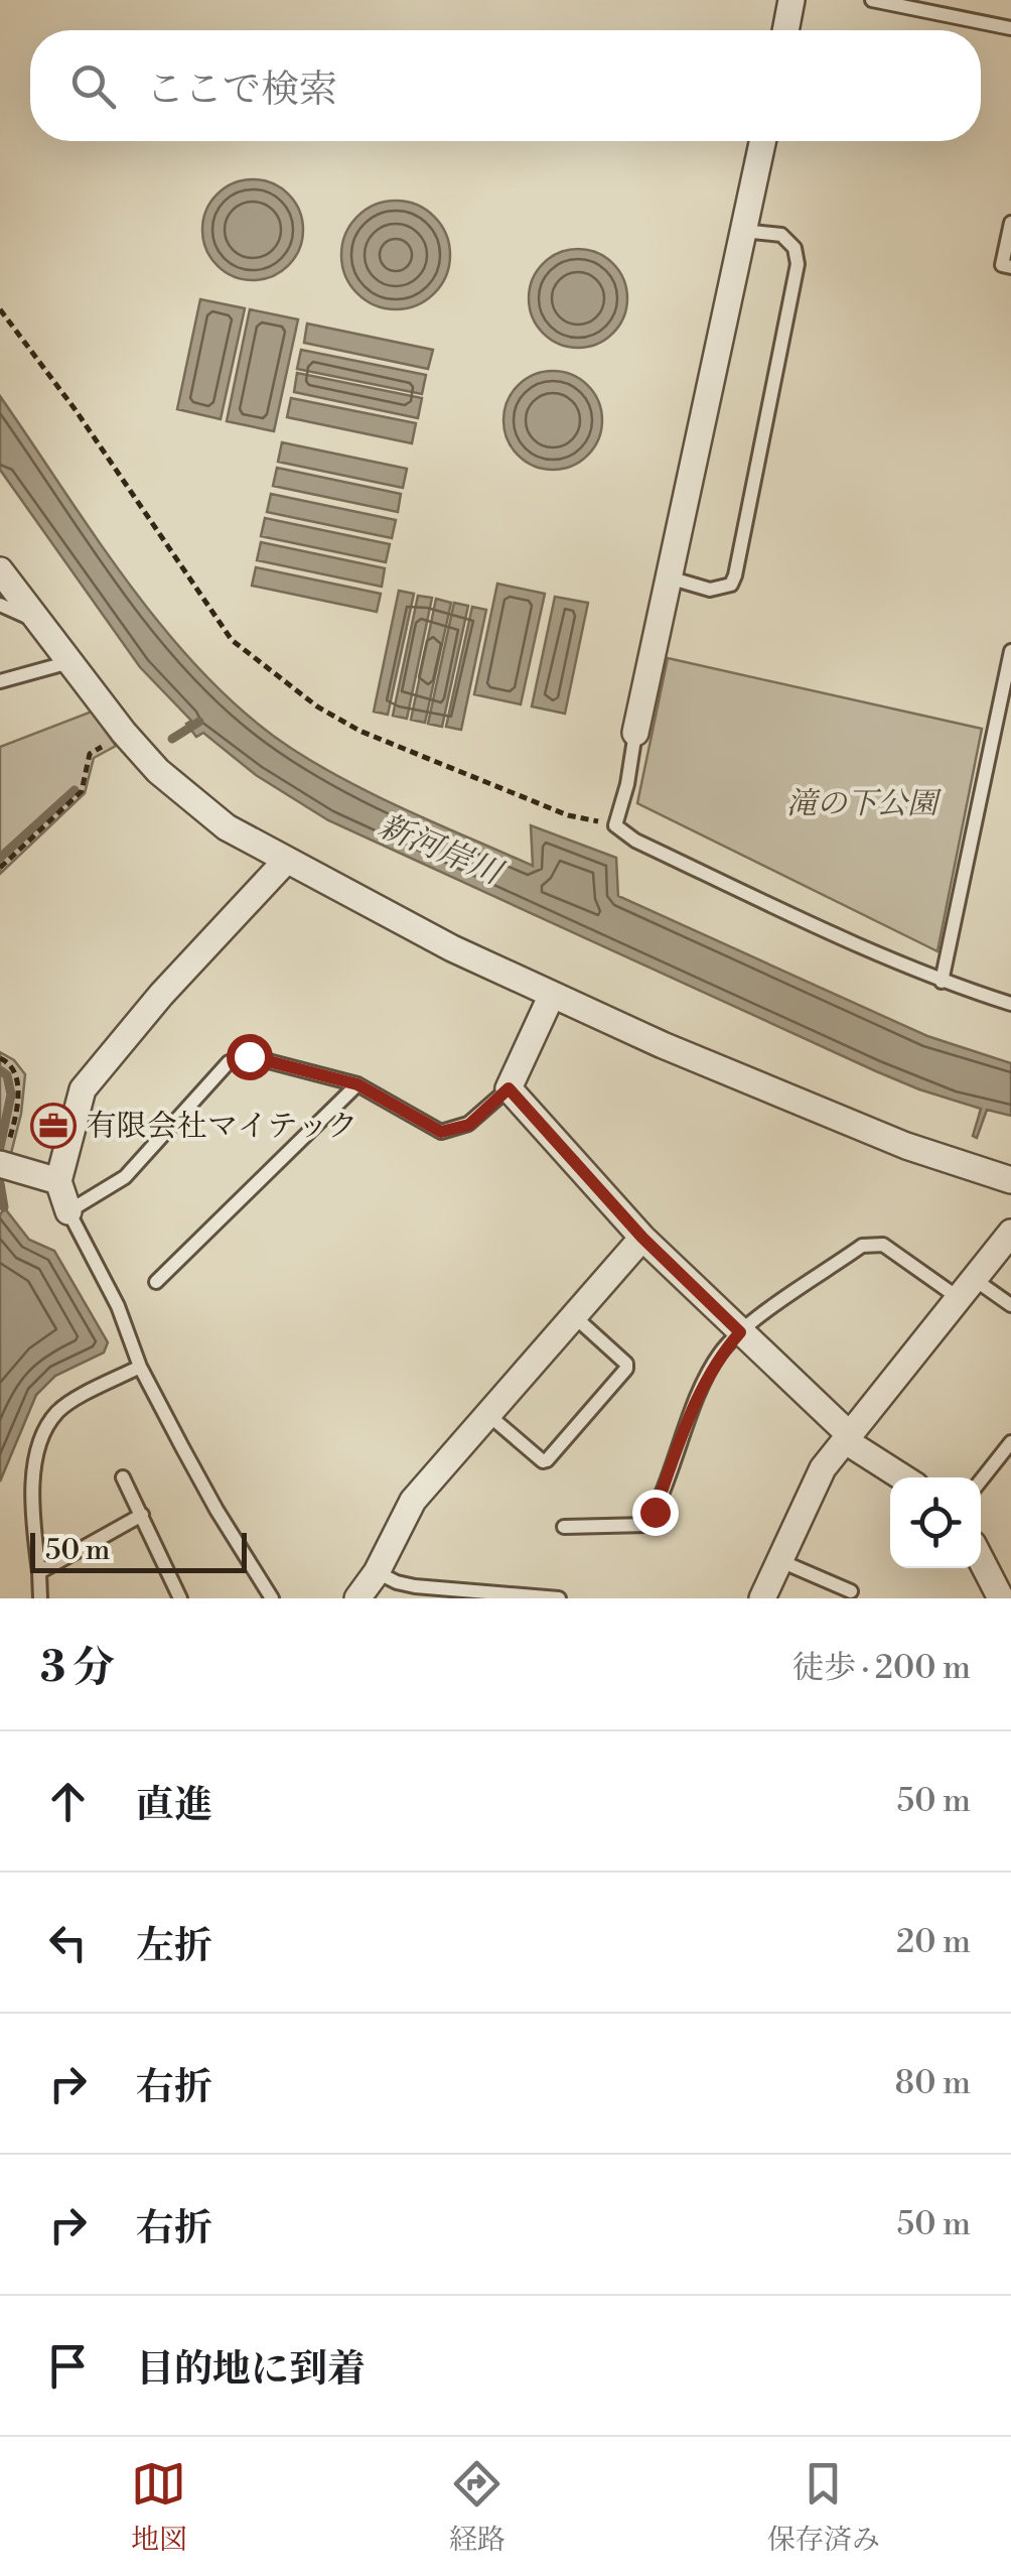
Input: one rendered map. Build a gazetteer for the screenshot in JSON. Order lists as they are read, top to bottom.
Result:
{
  "water": ["新河岸川"],
  "parks": ["滝の下公園"],
  "places": {
    "office": ["有限会社マイテック"]
  },
  "scale_bar": "50 m",
  "page": {
    "search": "ここで検索",
    "scale": "50 m",
    "heading": ["3 分", "徒歩 · 200 m"],
    "list": [
      ["直進", "50 m"],
      ["左折", "20 m"],
      ["右折", "80 m"],
      ["右折", "50 m"],
      "目的地に到着"
    ],
    "nav": ["地図", "経路", "保存済み"]
  }
}
